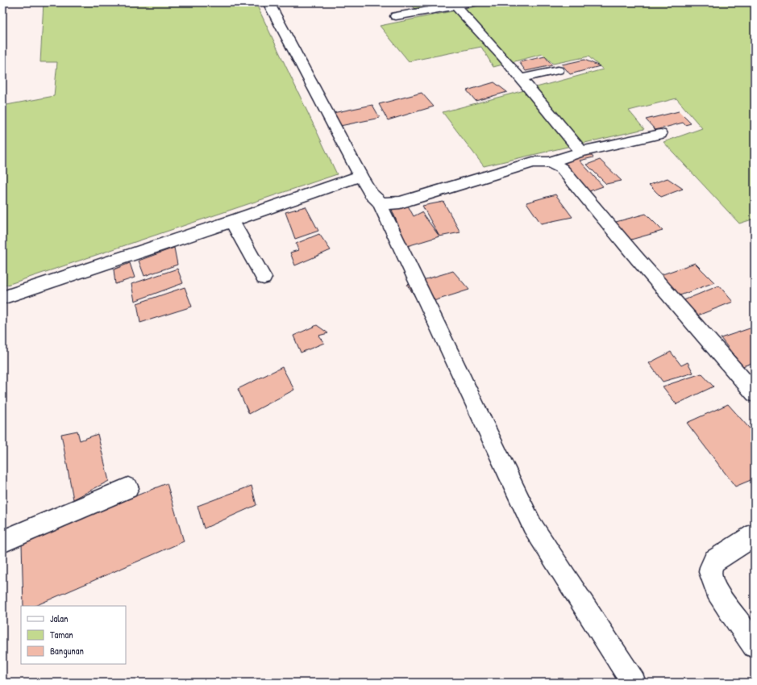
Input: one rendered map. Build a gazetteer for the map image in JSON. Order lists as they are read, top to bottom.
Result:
{
  "legend": ["Jalan", "Taman", "Bangunan"]
}
